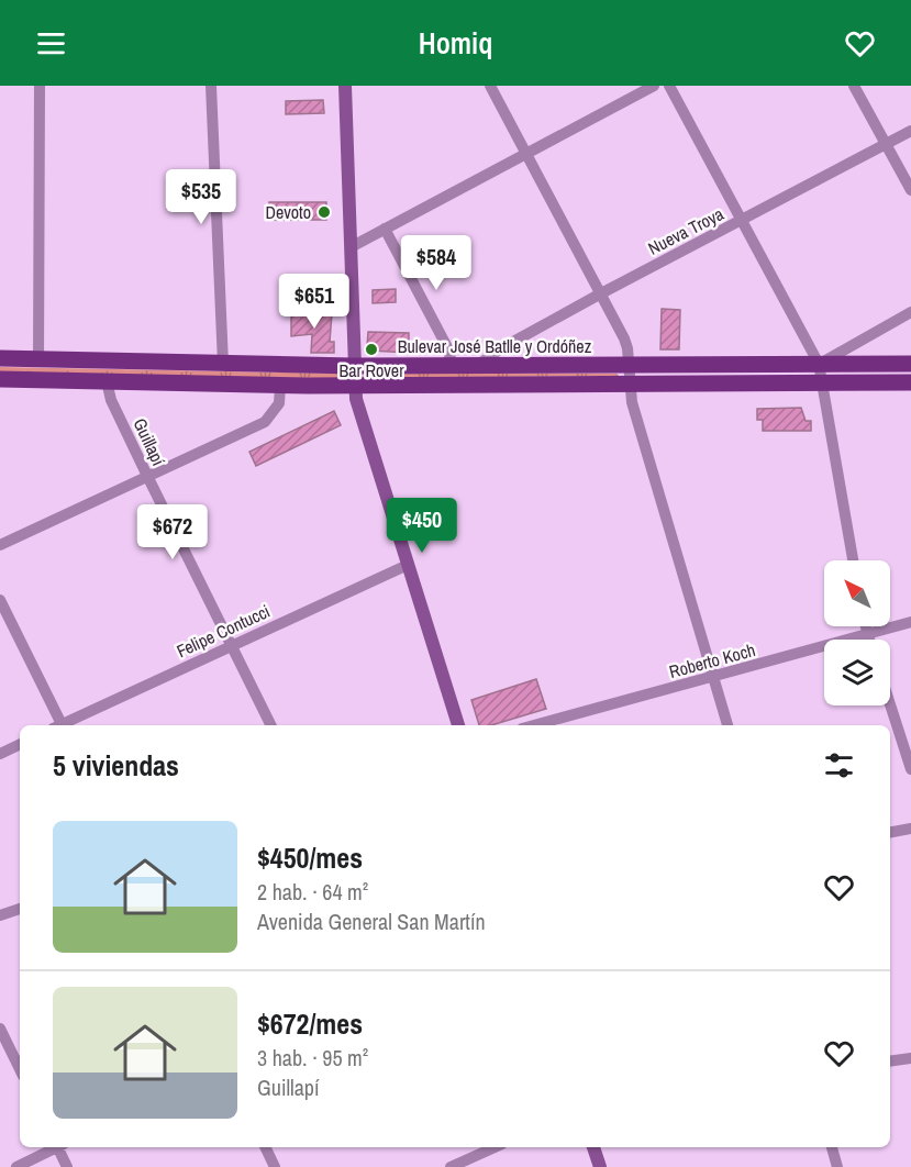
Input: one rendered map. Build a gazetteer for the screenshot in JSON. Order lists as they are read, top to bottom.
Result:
{
  "streets": {
    "main road": ["Bulevar José Batlle y Ordóñez"],
    "street": [
      "Nueva Troya",
      "Guillapí",
      "Felipe Contucci",
      "Roberto Koch"
    ]
  },
  "crossings": [
    ["Nueva Troya", "Bulevar José Batlle y Ordóñez"],
    ["Guillapí", "Felipe Contucci"]
  ],
  "places": ["Devoto", "Bar Rover"],
  "north": "top left",
  "page": {
    "header": "Homiq",
    "price": [
      "$535",
      "$584",
      "$651",
      "$450",
      "$672"
    ],
    "heading": "5 viviendas",
    "list": [
      {
        "name": "$450/mes",
        "note": "2 hab. · 64 m² · Avenida General San Martín"
      },
      {
        "name": "$672/mes",
        "note": "3 hab. · 95 m² · Guillapí"
      }
    ]
  }
}
